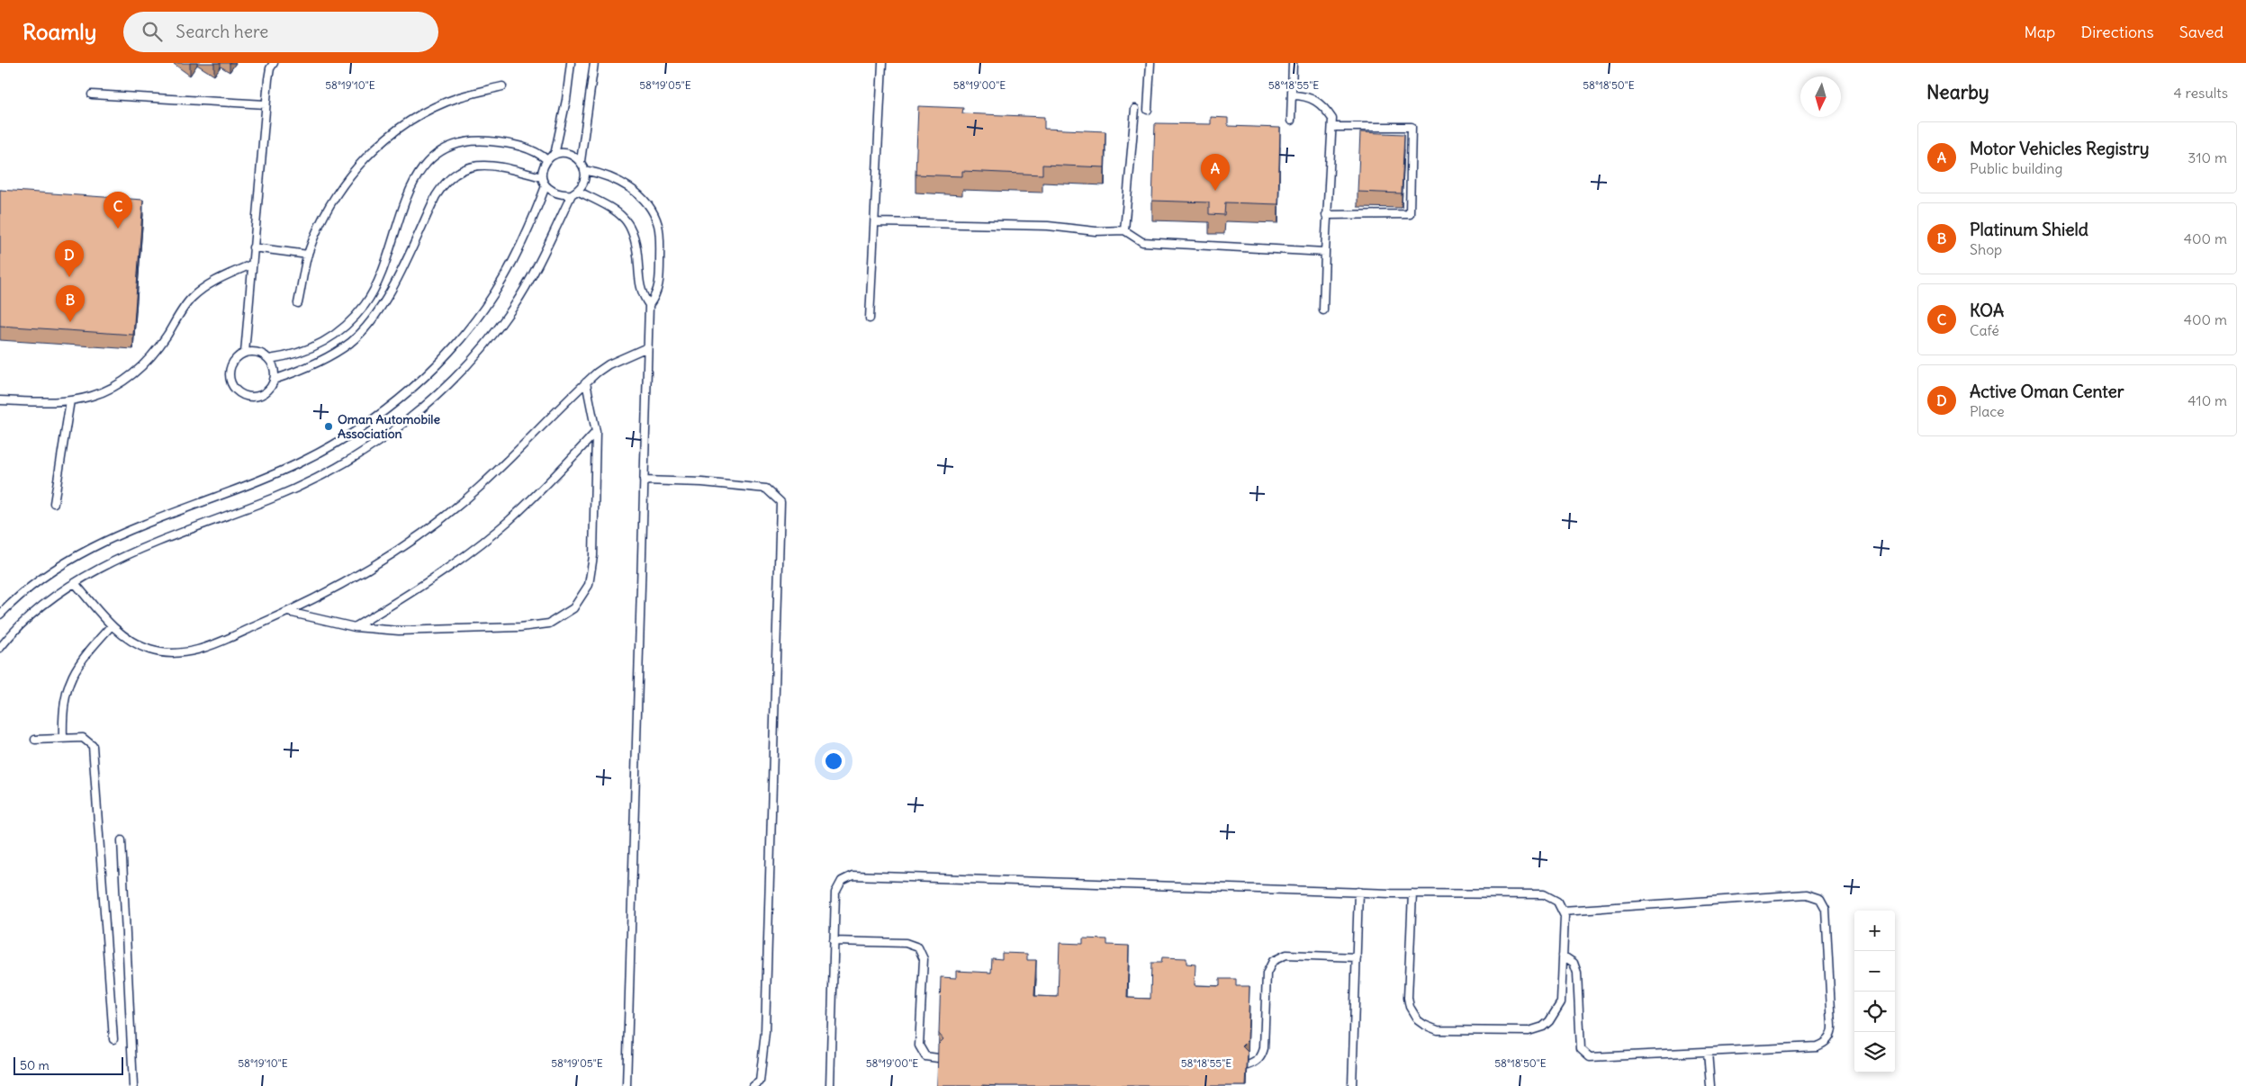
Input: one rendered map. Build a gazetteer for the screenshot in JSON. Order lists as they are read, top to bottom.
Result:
{
  "places": ["Oman Automobile Association"],
  "scale_bar": "50 m",
  "north": "bottom",
  "page": {
    "header": "Roamly",
    "search": "Search here",
    "nav": ["Map", "Directions", "Saved"],
    "heading": ["Nearby", "4 results"],
    "list": [
      {
        "mark": "A",
        "name": "Motor Vehicles Registry",
        "note": "Public building",
        "value": "310 m"
      },
      {
        "mark": "B",
        "name": "Platinum Shield",
        "note": "Shop",
        "value": "400 m"
      },
      {
        "mark": "C",
        "name": "KOA",
        "note": "Café",
        "value": "400 m"
      },
      {
        "mark": "D",
        "name": "Active Oman Center",
        "note": "Place",
        "value": "410 m"
      }
    ],
    "pins": [
      "A",
      "C",
      "D",
      "B"
    ],
    "map_buttons": ["+", "−"],
    "scale": "50 m"
  },
  "coordinates": [
    "58°19'10\"E",
    "58°19'05\"E",
    "58°19'00\"E",
    "58°18'55\"E",
    "58°18'50\"E"
  ]
}
